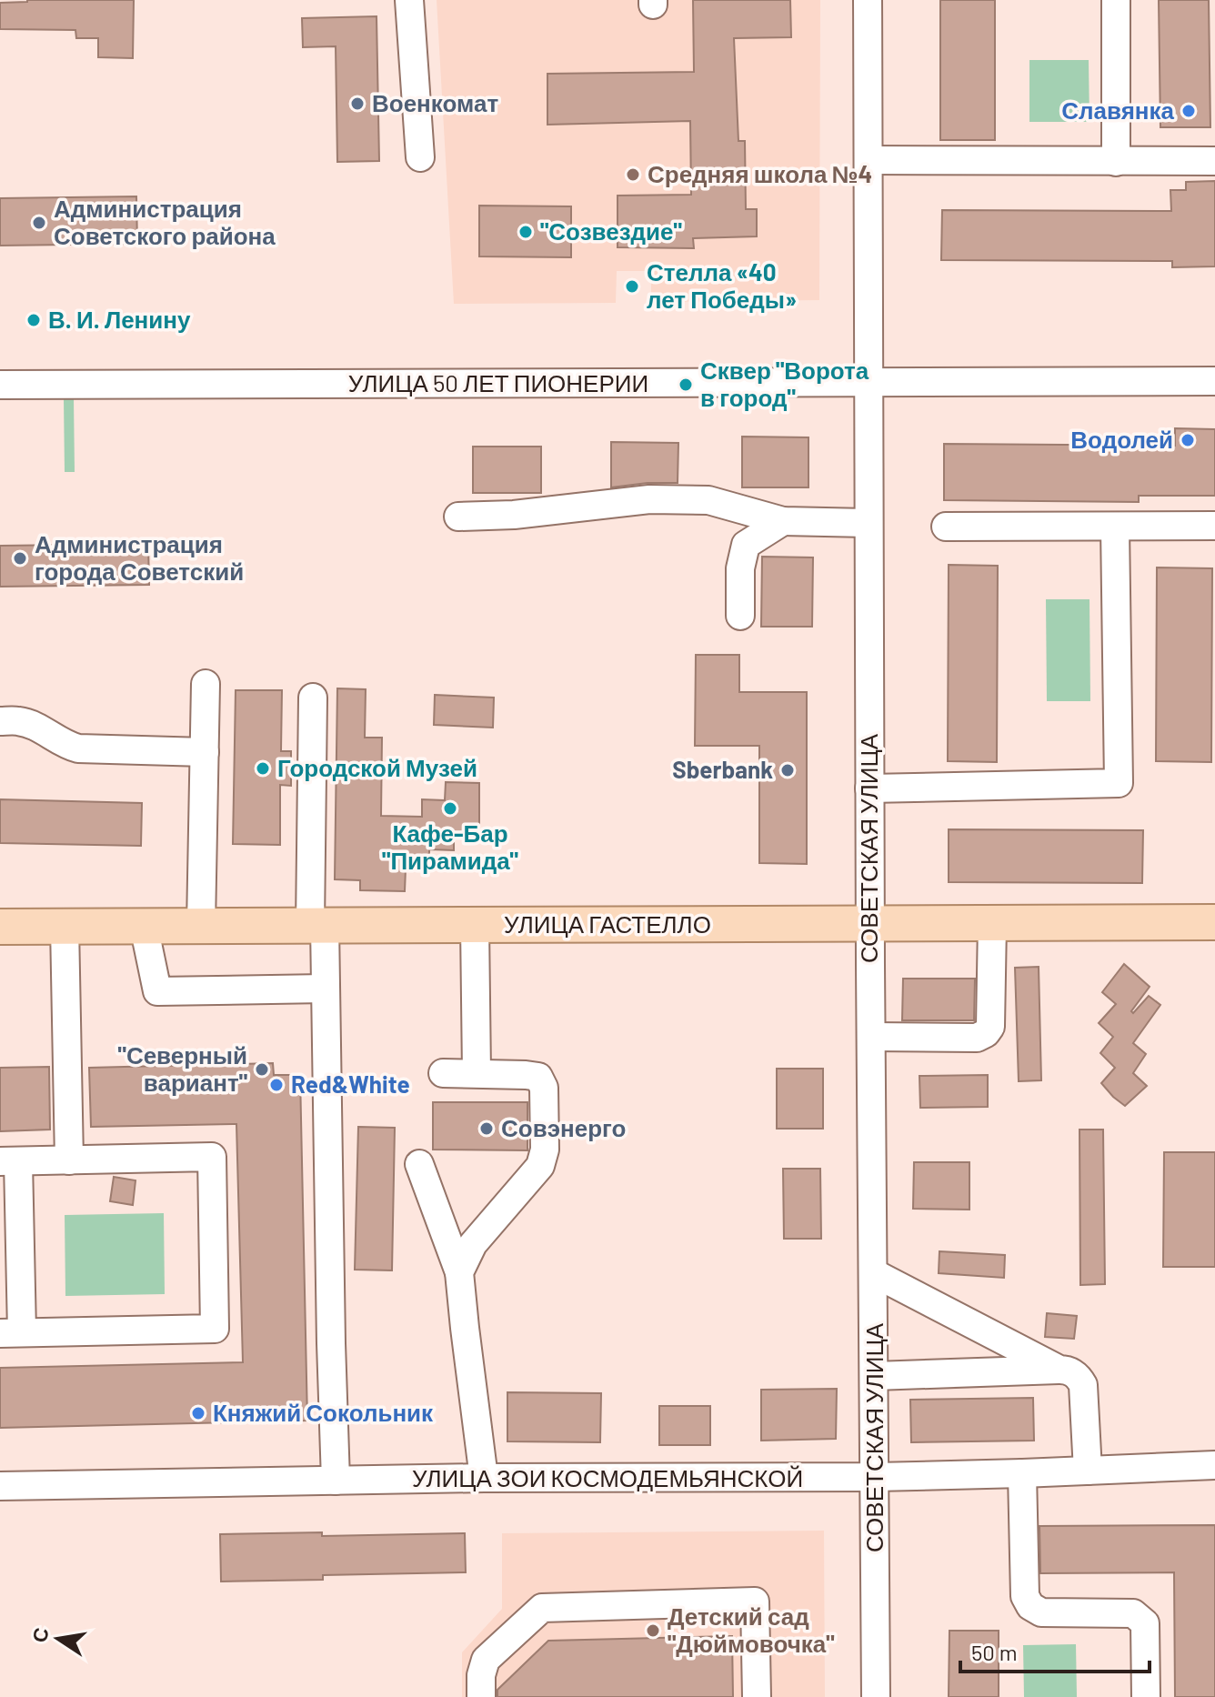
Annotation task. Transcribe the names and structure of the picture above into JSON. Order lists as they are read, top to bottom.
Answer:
{
  "streets": {
    "main road": ["УЛИЦА ГАСТЕЛЛО"],
    "street": ["УЛИЦА 50 ЛЕТ ПИОНЕРИИ", "СОВЕТСКАЯ УЛИЦА", "УЛИЦА ЗОИ КОСМОДЕМЬЯНСКОЙ"]
  },
  "crossings": [
    ["УЛИЦА 50 ЛЕТ ПИОНЕРИИ", "СОВЕТСКАЯ УЛИЦА"],
    ["СОВЕТСКАЯ УЛИЦА", "УЛИЦА ГАСТЕЛЛО"],
    ["СОВЕТСКАЯ УЛИЦА", "УЛИЦА ЗОИ КОСМОДЕМЬЯНСКОЙ"]
  ],
  "places": [
    "Военкомат",
    "Славянка",
    "Средняя школа №4",
    "Администрация Советского района",
    "\"Созвездие\"",
    "Стелла «40 лет Победы»",
    "В. И. Ленину",
    "Сквер \"Ворота в город\"",
    "Водолей",
    "Администрация города Советский",
    "Городской Музей",
    "Sberbank",
    "Кафе-Бар \"Пирамида\"",
    "\"Северный вариант\"",
    "Red&White",
    "Совэнерго",
    "Княжий Сокольник",
    "Детский сад \"Дюймовочка\""
  ],
  "scale_bar": "50 m",
  "north": "left"
}
